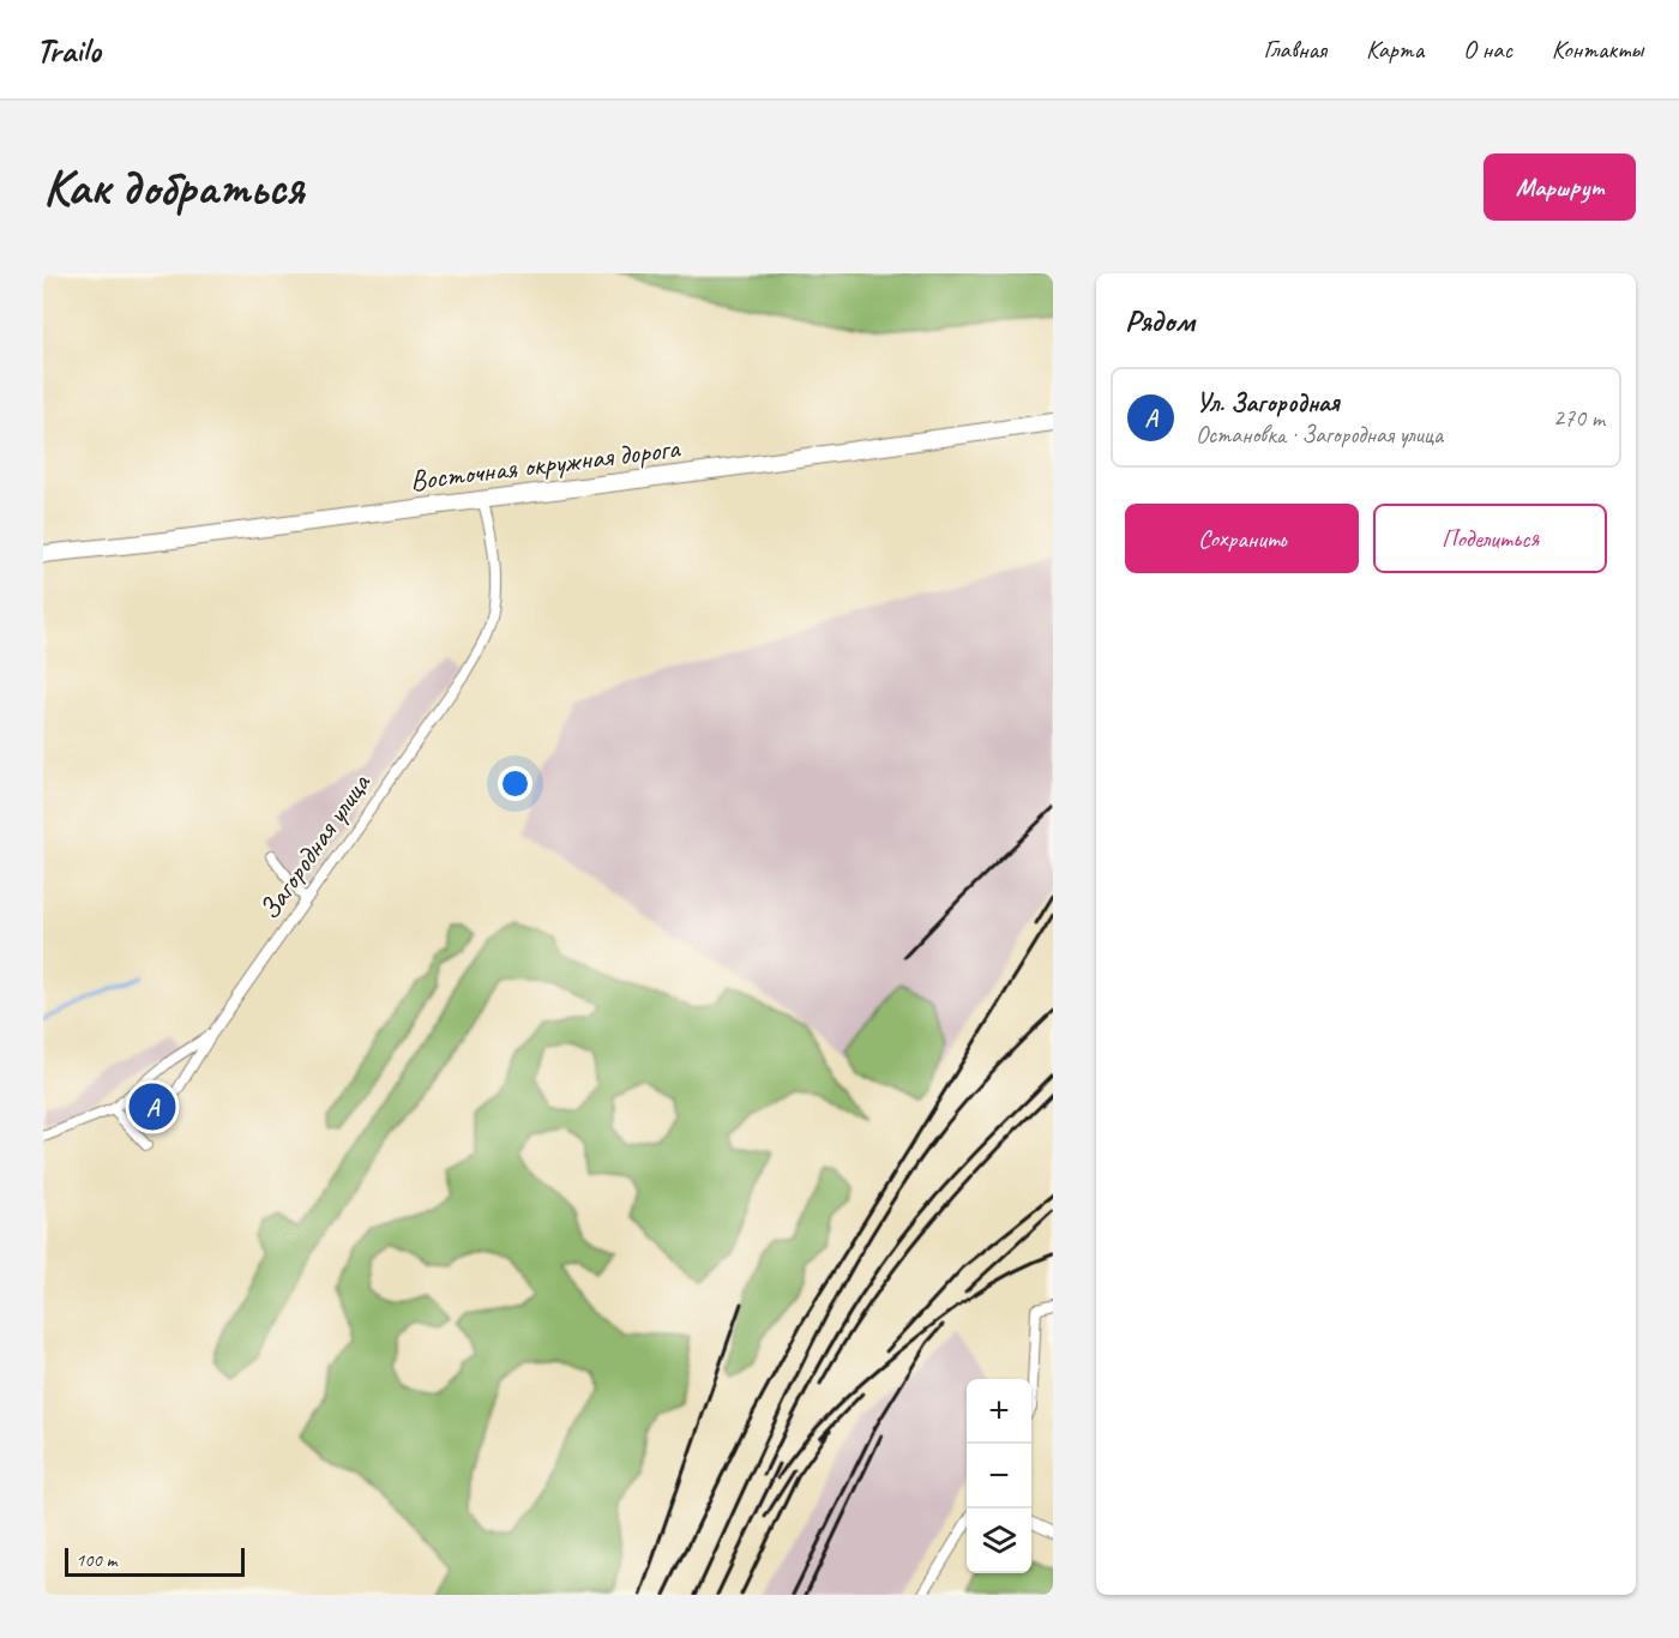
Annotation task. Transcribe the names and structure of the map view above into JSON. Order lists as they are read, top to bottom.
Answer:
{
  "streets": {
    "main road": ["Восточная окружная дорога"],
    "street": ["Загородная улица"]
  },
  "crossings": [
    ["Восточная окружная дорога", "Загородная улица"]
  ],
  "scale_bar": "100 m",
  "page": {
    "header": "Trailo",
    "nav": [
      "Главная",
      "Карта",
      "О нас",
      "Контакты"
    ],
    "buttons": [
      "Маршрут",
      ["Сохранить", "Поделиться"]
    ],
    "title": "Как добраться",
    "heading": "Рядом",
    "list": [
      {
        "mark": "A",
        "name": "Ул. Загородная",
        "note": "Остановка · Загородная улица",
        "value": "270 m"
      }
    ],
    "pins": "A",
    "map_buttons": ["+", "−"],
    "scale": "100 m"
  }
}
